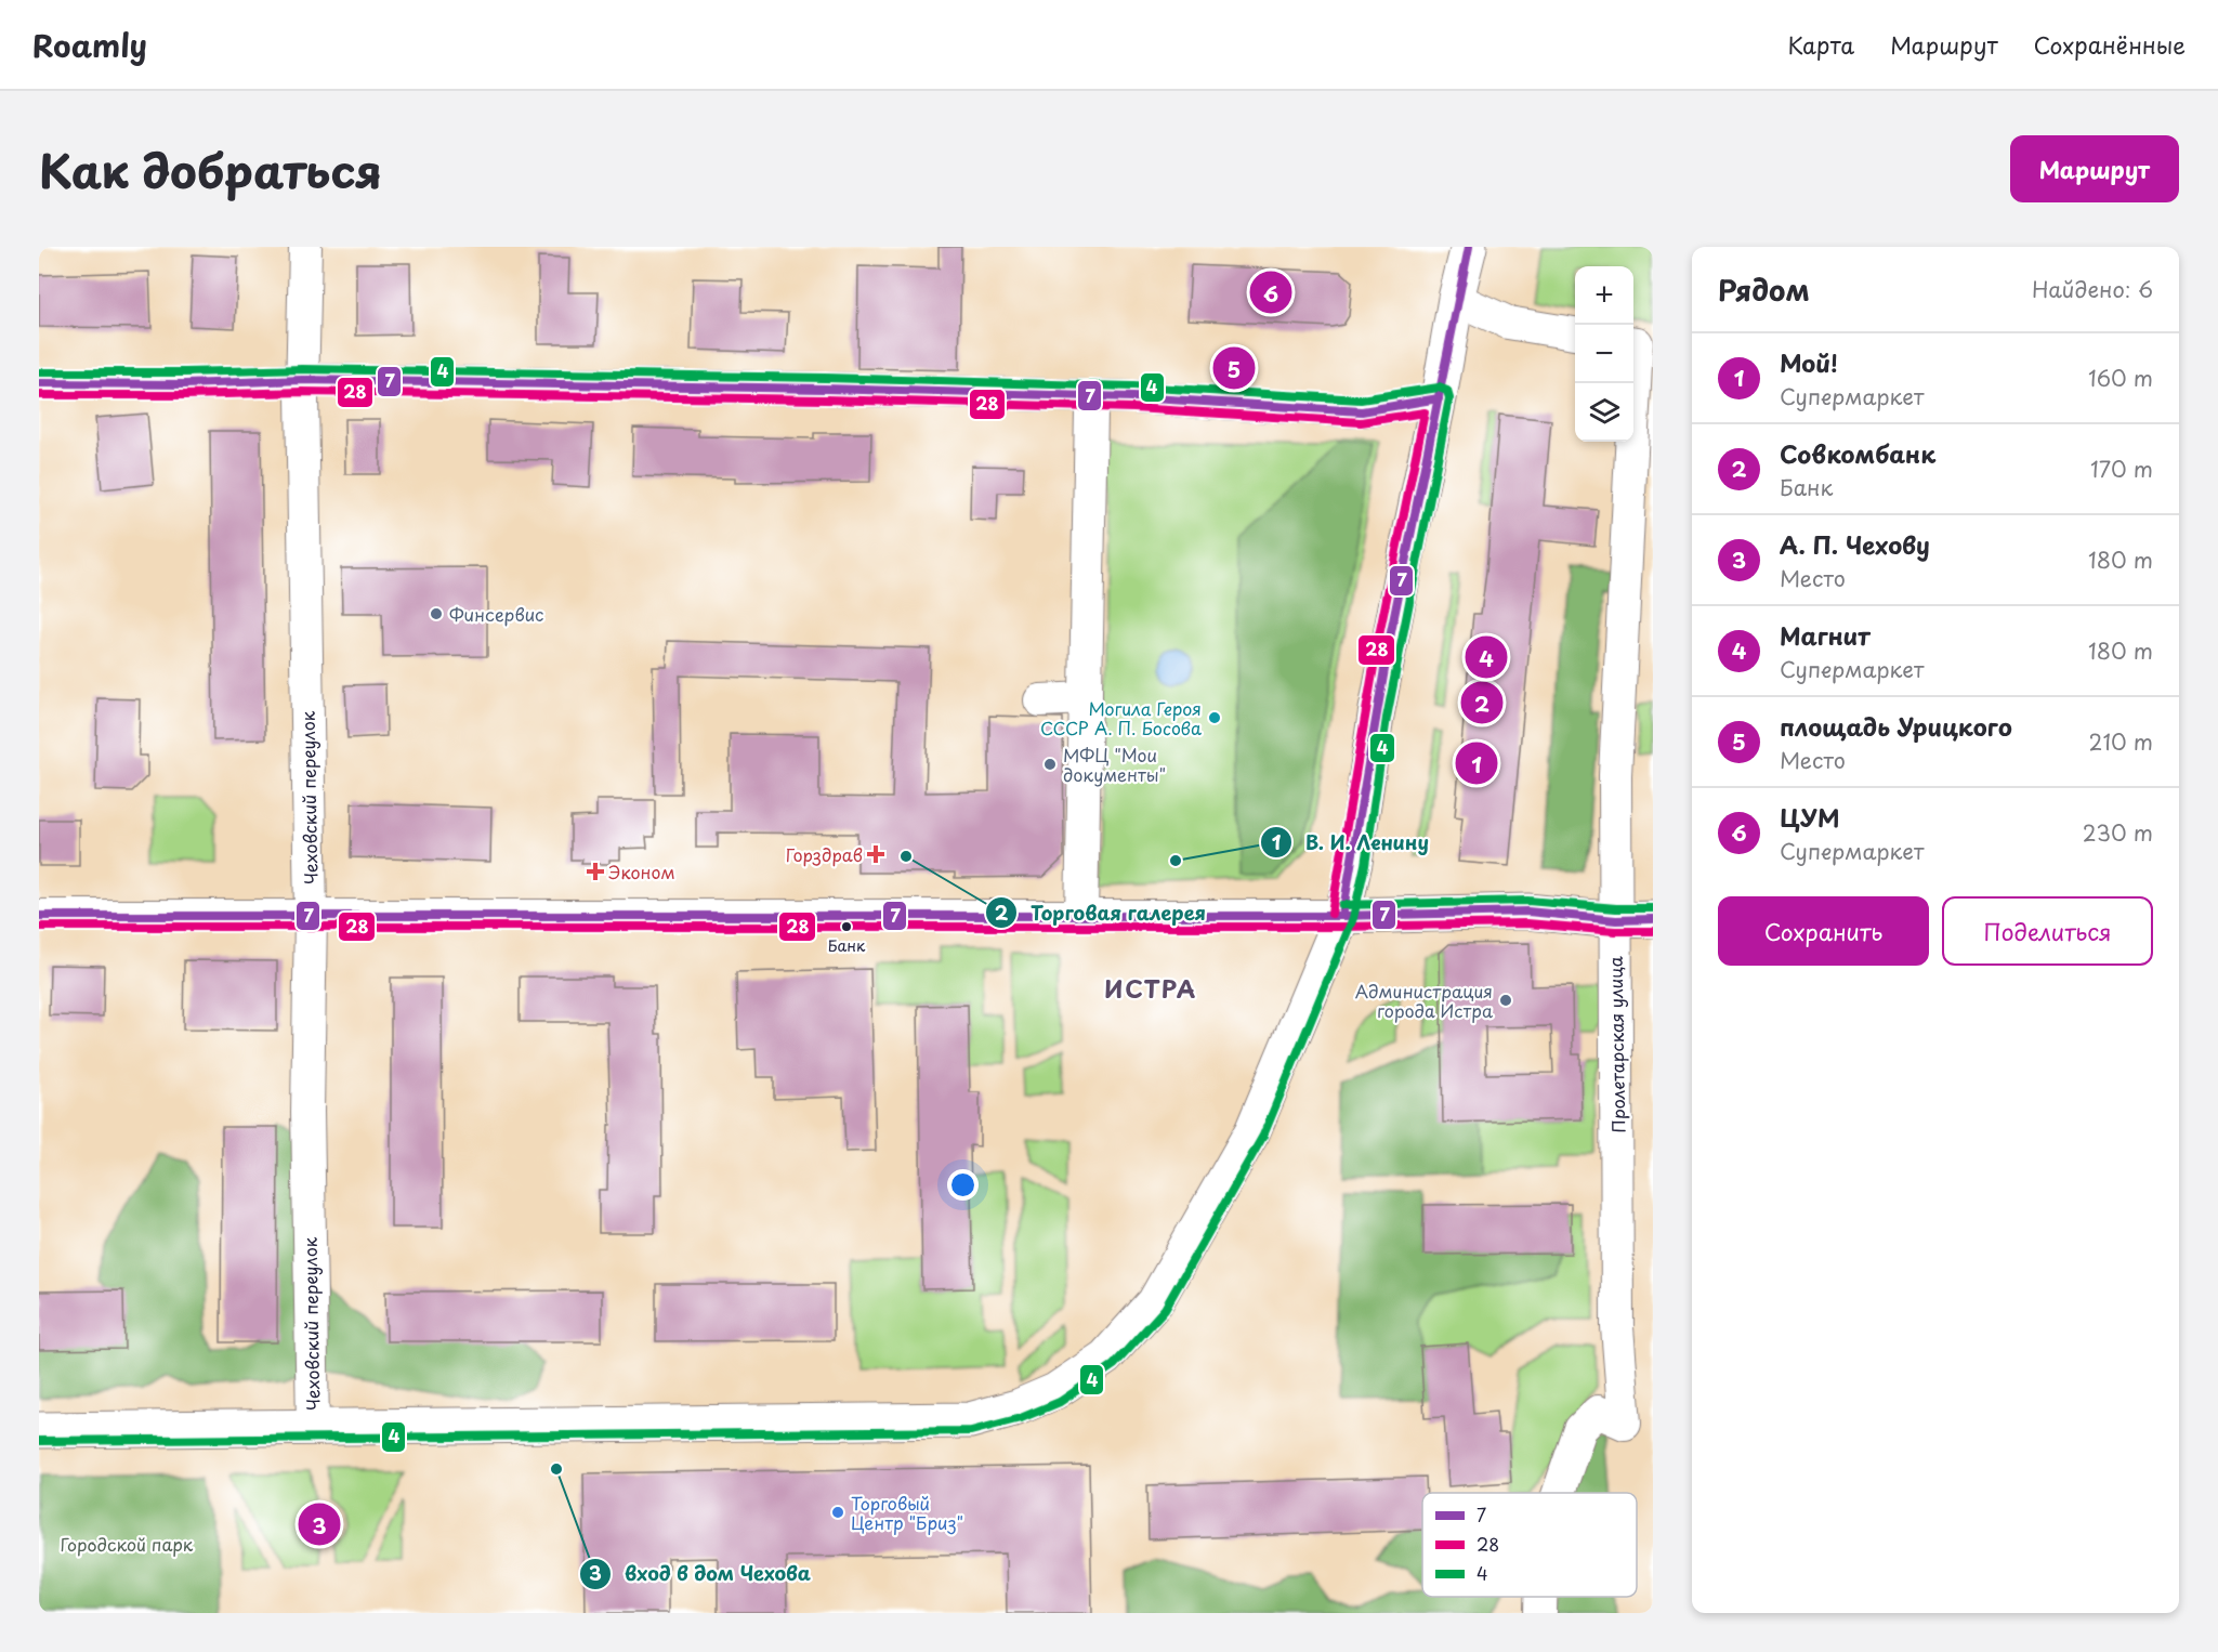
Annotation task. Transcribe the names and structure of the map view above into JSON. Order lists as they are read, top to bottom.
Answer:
{
  "streets": {
    "street": ["Чеховский переулок", "Пролетарская улица"]
  },
  "districts": ["ИСТРА"],
  "parks": ["Городской парк"],
  "places": {
    "other": [
      "Финсервис",
      "Могила Героя СССР А. П. Босова",
      "МФЦ \"Мои документы\"",
      "Торговая галерея",
      "В. И. Ленину",
      "Банк",
      "Администрация города Истра",
      "вход в дом Чехова",
      "Торговый Центр \"Бриз\""
    ],
    "health": ["Горздрав", "Эконом"]
  },
  "lines": ["transit line 7", "transit line 4", "transit line 28"],
  "legend": ["7", "28", "4"],
  "page": {
    "header": "Roamly",
    "nav": ["Карта", "Маршрут", "Сохранённые"],
    "title": "Как добраться",
    "buttons": [
      "Маршрут",
      ["Сохранить", "Поделиться"]
    ],
    "heading": ["Рядом", "Найдено: 6"],
    "map_buttons": ["+", "−"],
    "pins": [
      "6",
      "5",
      "4",
      "2",
      "1",
      "3"
    ],
    "list": [
      {
        "mark": "1",
        "name": "Мой!",
        "note": "Супермаркет",
        "value": "160 m"
      },
      {
        "mark": "2",
        "name": "Совкомбанк",
        "note": "Банк",
        "value": "170 m"
      },
      {
        "mark": "3",
        "name": "А. П. Чехову",
        "note": "Место",
        "value": "180 m"
      },
      {
        "mark": "4",
        "name": "Магнит",
        "note": "Супермаркет",
        "value": "180 m"
      },
      {
        "mark": "5",
        "name": "площадь Урицкого",
        "note": "Место",
        "value": "210 m"
      },
      {
        "mark": "6",
        "name": "ЦУМ",
        "note": "Супермаркет",
        "value": "230 m"
      }
    ]
  }
}
